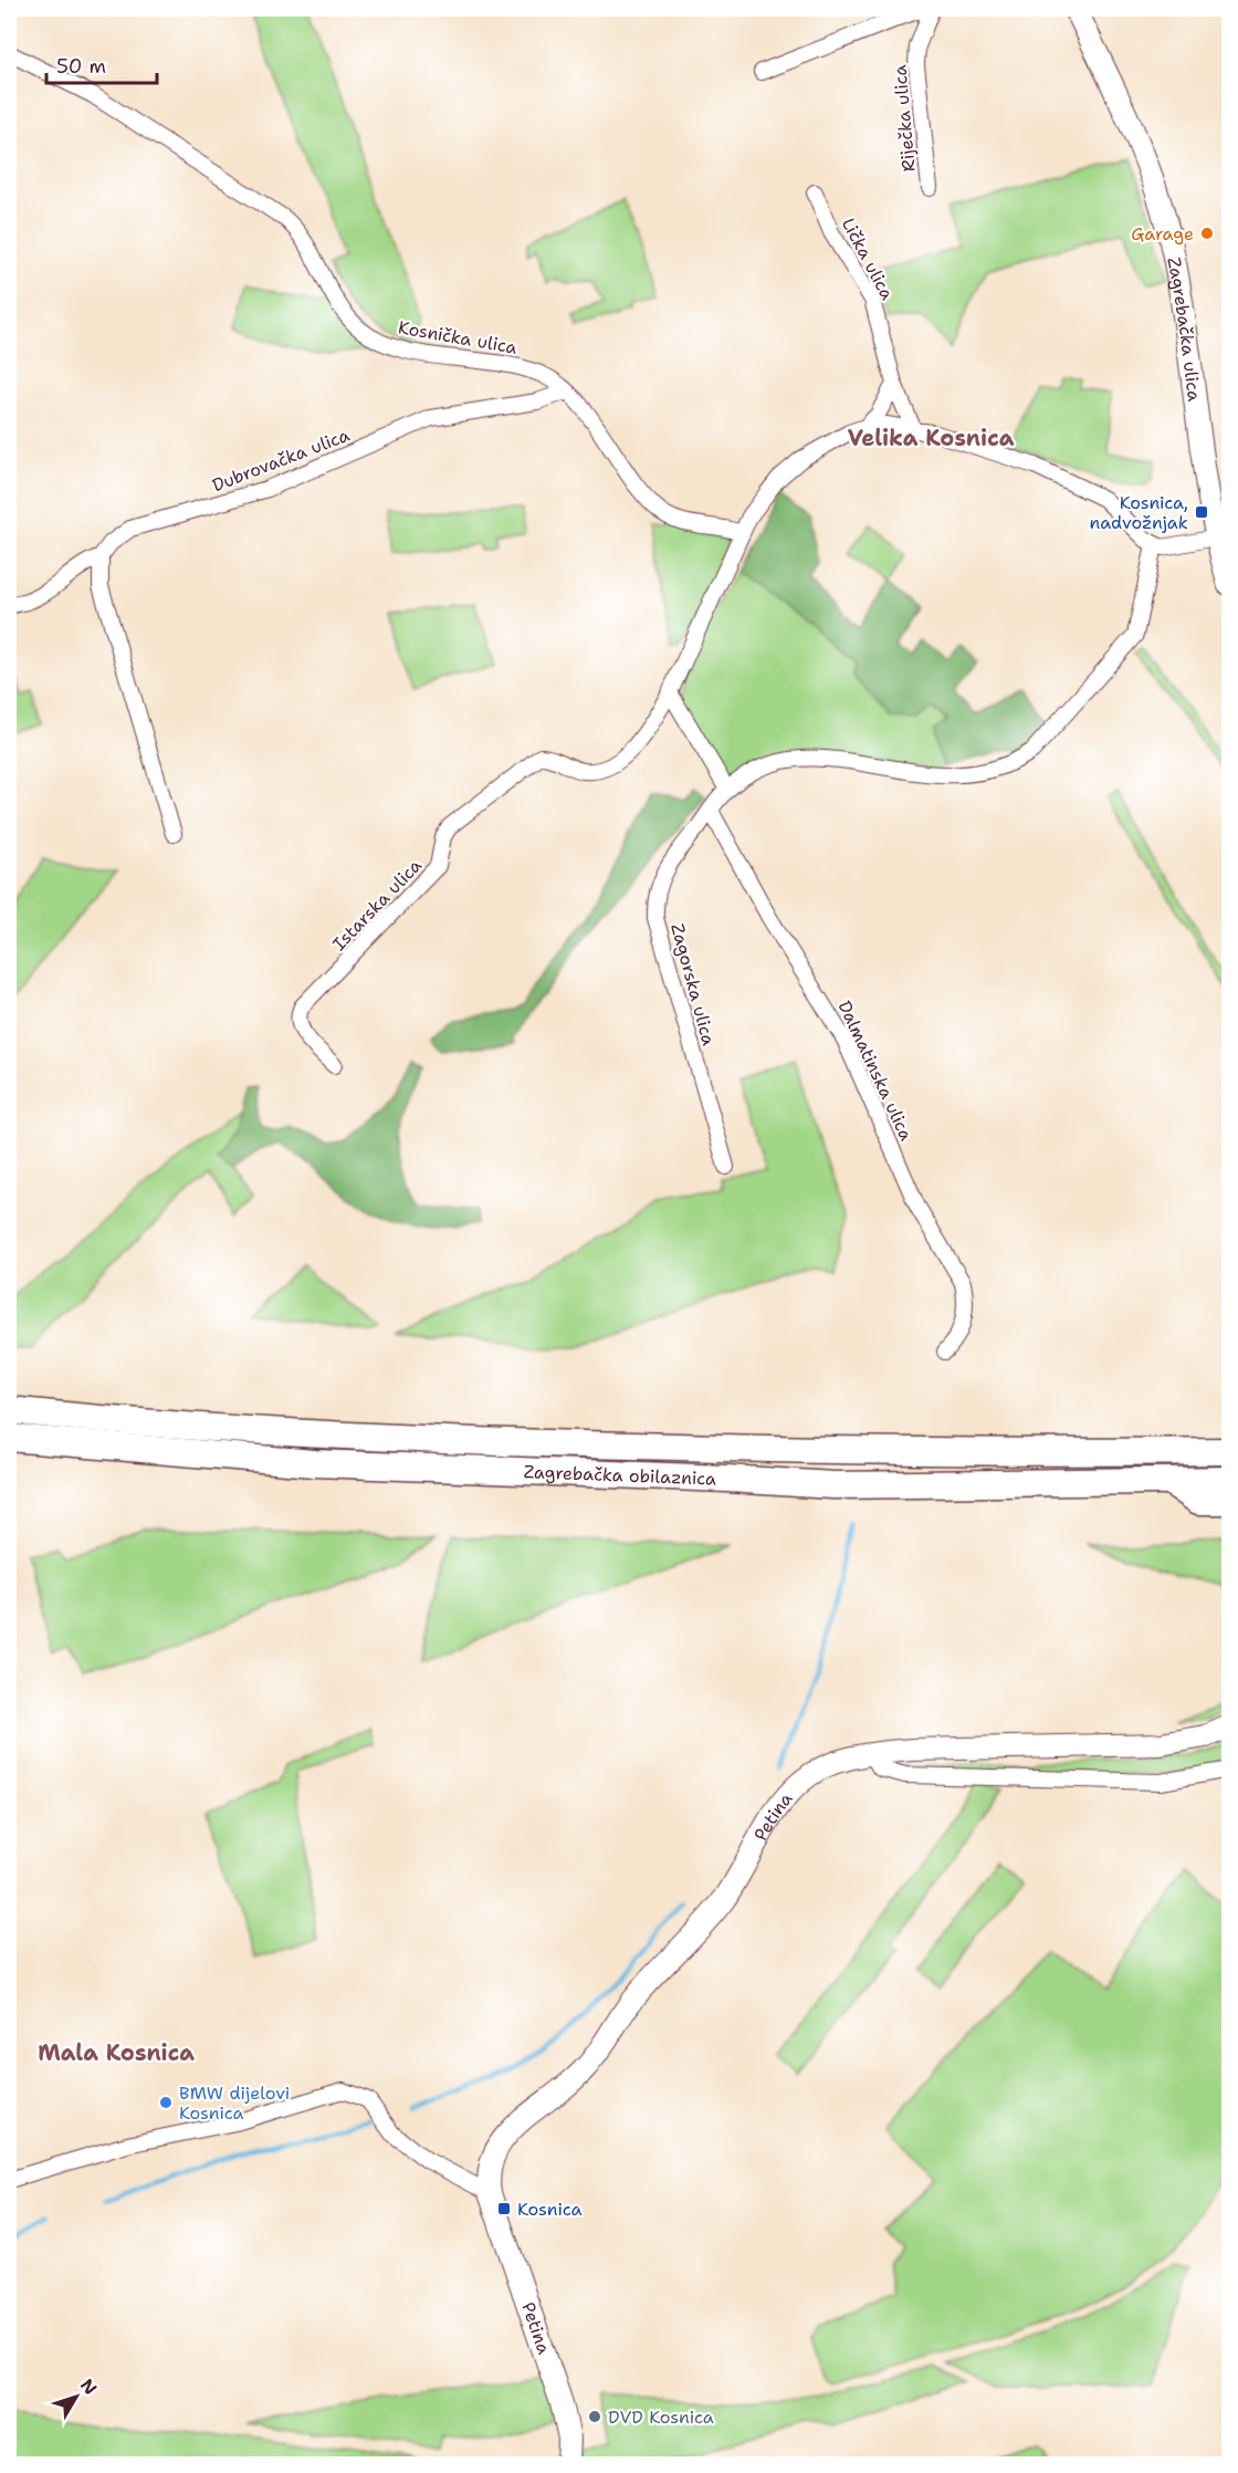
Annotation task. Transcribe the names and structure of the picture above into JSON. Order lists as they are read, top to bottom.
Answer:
{
  "streets": {
    "highway": ["Zagrebačka obilaznica"],
    "street": [
      "Riječka ulica",
      "Lička ulica",
      "Zagrebačka ulica",
      "Kosnička ulica",
      "Dubrovačka ulica",
      "Istarska ulica",
      "Zagorska ulica",
      "Dalmatinska ulica",
      "Petina"
    ]
  },
  "crossings": [
    ["Kosnička ulica", "Dubrovačka ulica"],
    ["Zagorska ulica", "Dalmatinska ulica"]
  ],
  "districts": ["Velika Kosnica", "Mala Kosnica"],
  "places": {
    "other": ["Garage", "BMW dijelovi Kosnica", "DVD Kosnica"],
    "transit": ["Kosnica, nadvožnjak", "Kosnica"]
  },
  "scale_bar": "50 m",
  "north": "top right"
}
